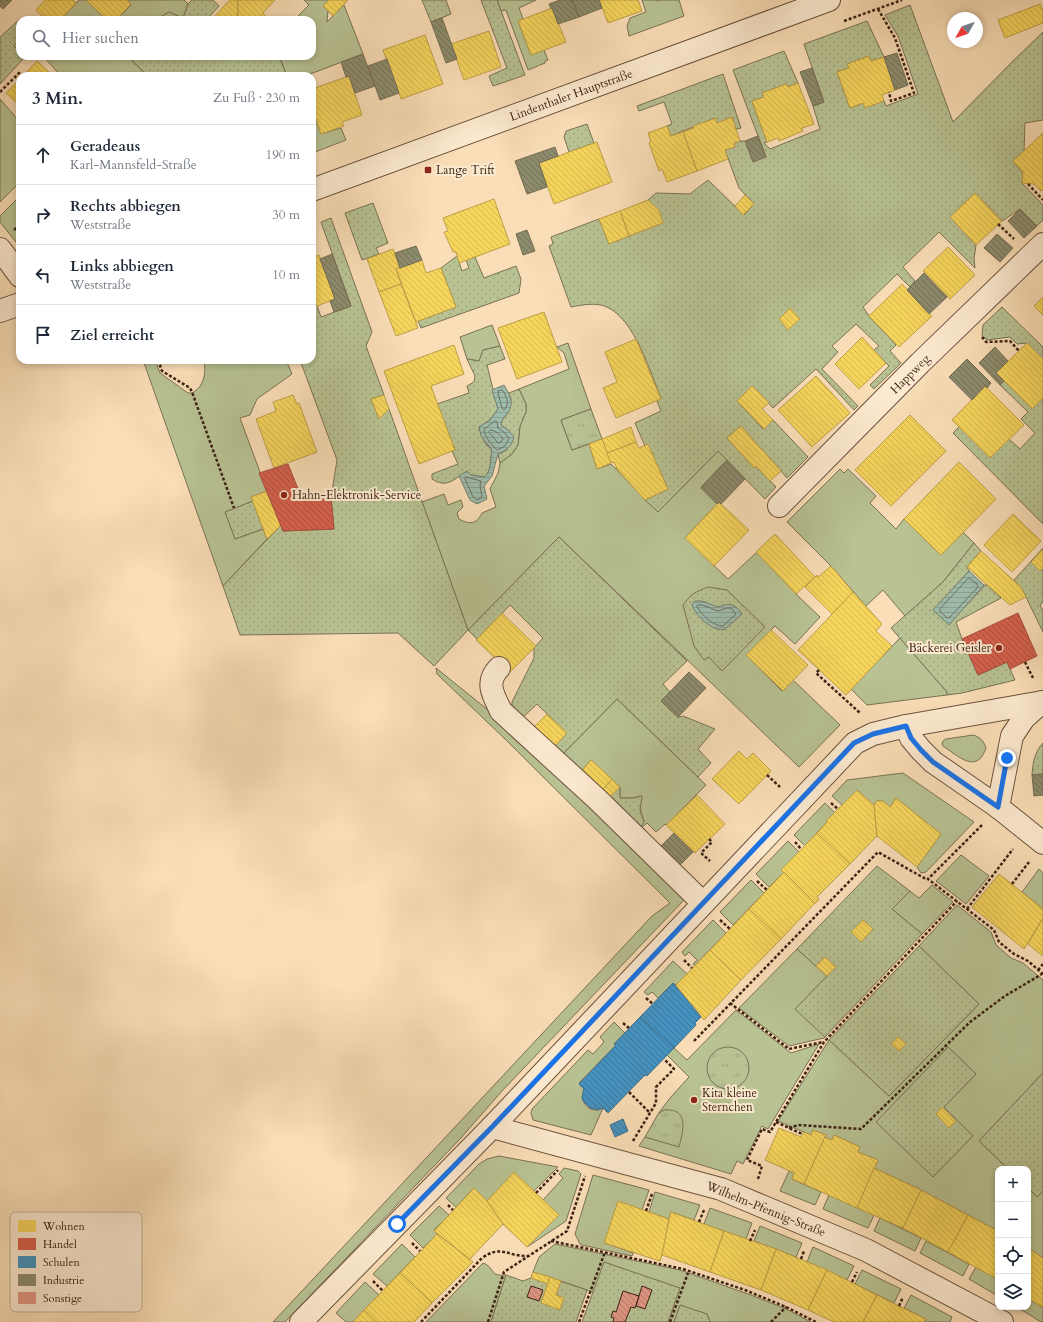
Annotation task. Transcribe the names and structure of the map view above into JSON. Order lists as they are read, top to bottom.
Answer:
{
  "streets": {
    "street": ["Lindenthaler Hauptstraße", "Happweg", "Wilhelm-Pfennig-Straße"]
  },
  "places": {
    "transit": ["Lange Trift"],
    "other": ["Hahn-Elektronik-Service", "Bäckerei Geisler", "Kita kleine Sternchen"]
  },
  "legend": [
    "Wohnen",
    "Handel",
    "Schulen",
    "Industrie",
    "Sonstige"
  ],
  "north": "bottom left",
  "page": {
    "search": "Hier suchen",
    "heading": ["3 Min.", "Zu Fuß · 230 m"],
    "list": [
      ["Geradeaus", "Karl-Mannsfeld-Straße", "190 m"],
      ["Rechts abbiegen", "Weststraße", "30 m"],
      ["Links abbiegen", "Weststraße", "10 m"],
      "Ziel erreicht"
    ],
    "map_buttons": ["+", "−"]
  }
}
